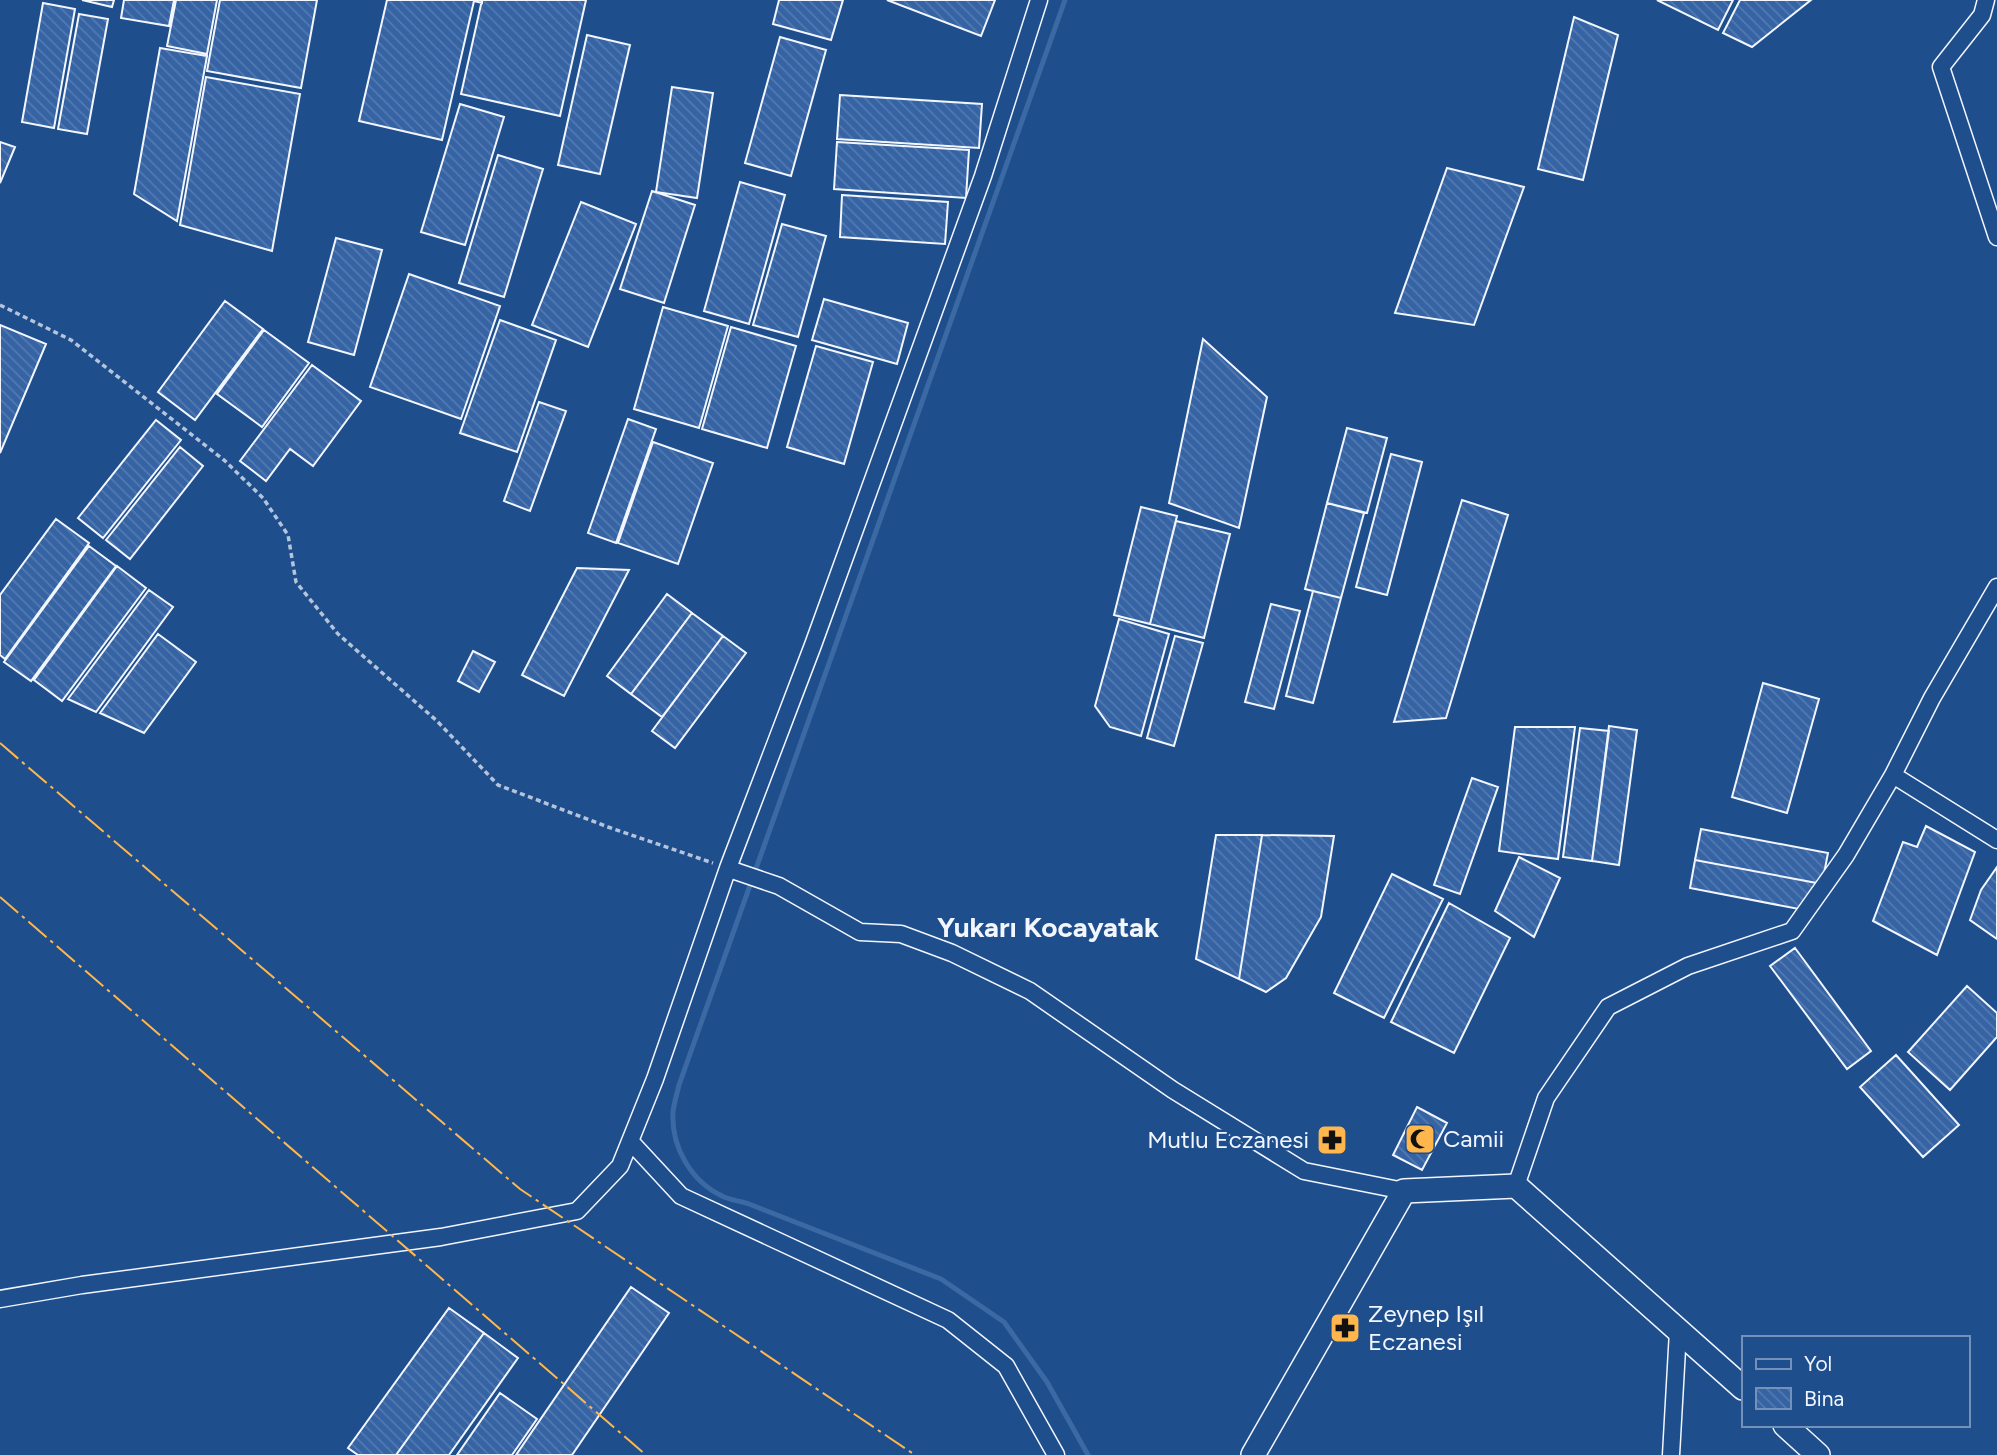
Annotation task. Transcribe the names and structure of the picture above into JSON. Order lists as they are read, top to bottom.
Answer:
{
  "districts": ["Yukarı Kocayatak"],
  "places": {
    "mosque": ["Camii"],
    "pharmacy": ["Mutlu Eczanesi", "Zeynep Işıl Eczanesi"]
  },
  "legend": ["Yol", "Bina"]
}
